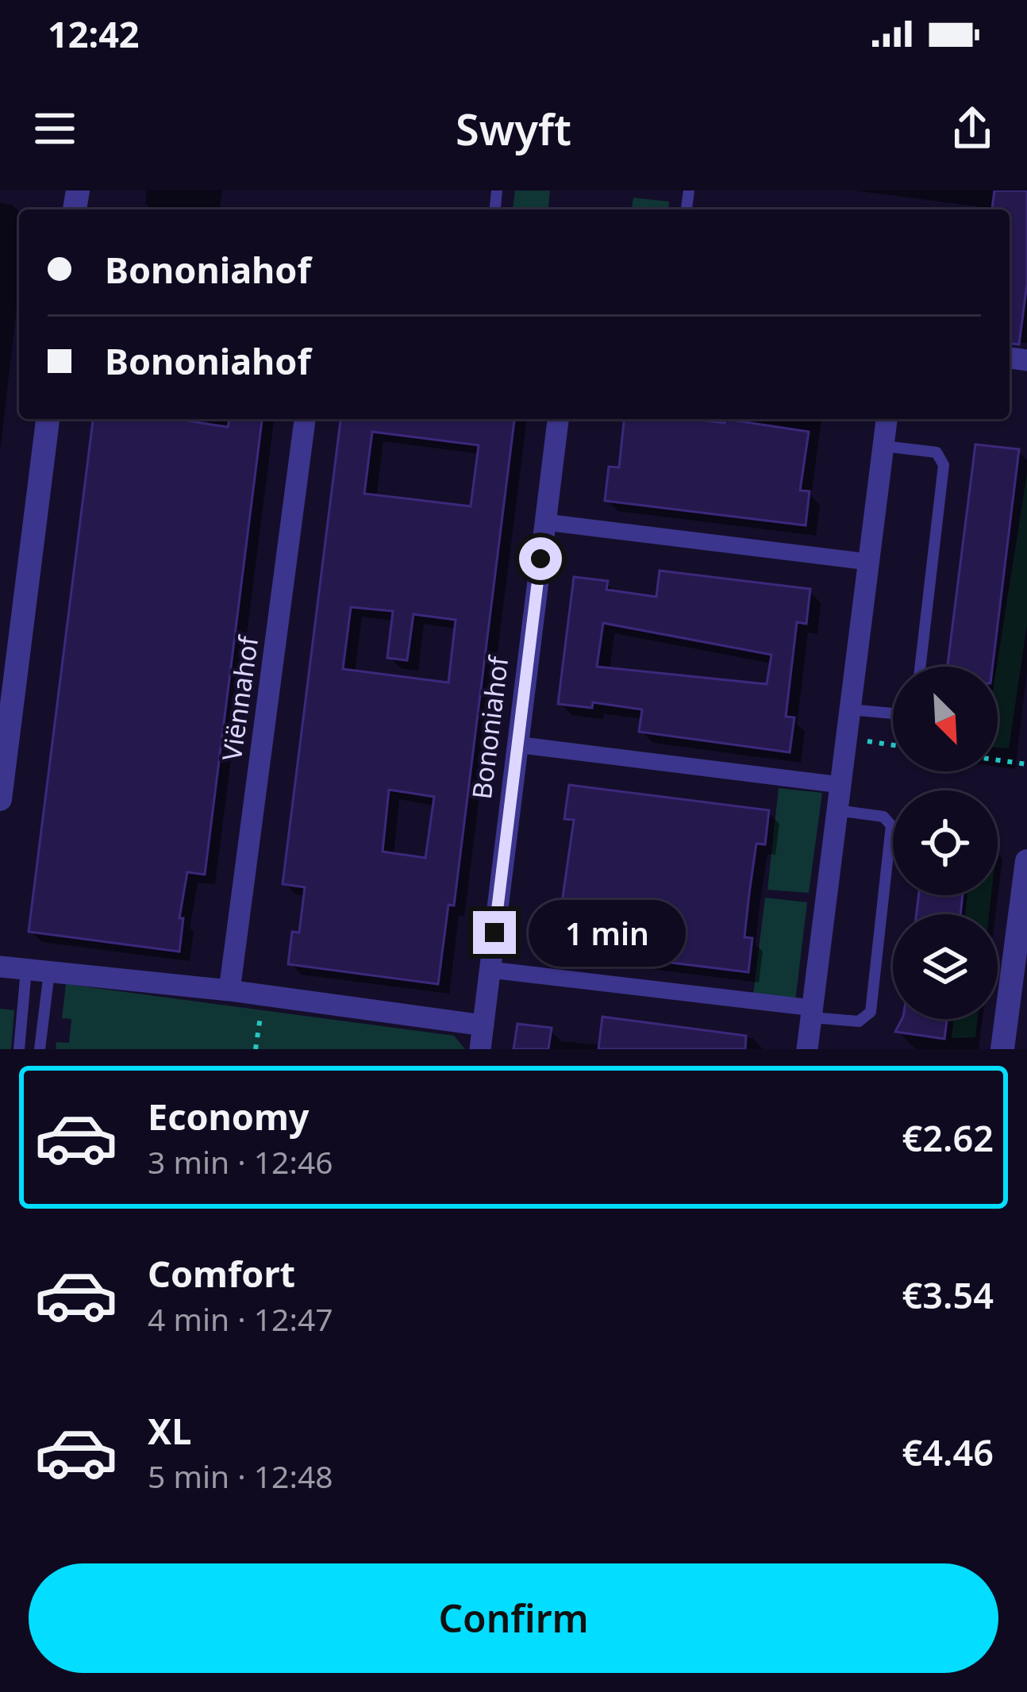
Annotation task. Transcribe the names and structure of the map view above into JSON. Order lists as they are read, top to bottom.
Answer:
{
  "streets": {
    "street": ["Viënnahof", "Bononiahof"]
  },
  "north": "bottom right",
  "page": {
    "status": "12:42",
    "header": "Swyft",
    "banner": ["Bononiahof", "Bononiahof"],
    "bubble": "1 min",
    "list": [
      {
        "name": "Economy",
        "note": "3 min · 12:46",
        "value": "€2.62"
      },
      {
        "name": "Comfort",
        "note": "4 min · 12:47",
        "value": "€3.54"
      },
      {
        "name": "XL",
        "note": "5 min · 12:48",
        "value": "€4.46"
      }
    ],
    "buttons": "Confirm"
  }
}
